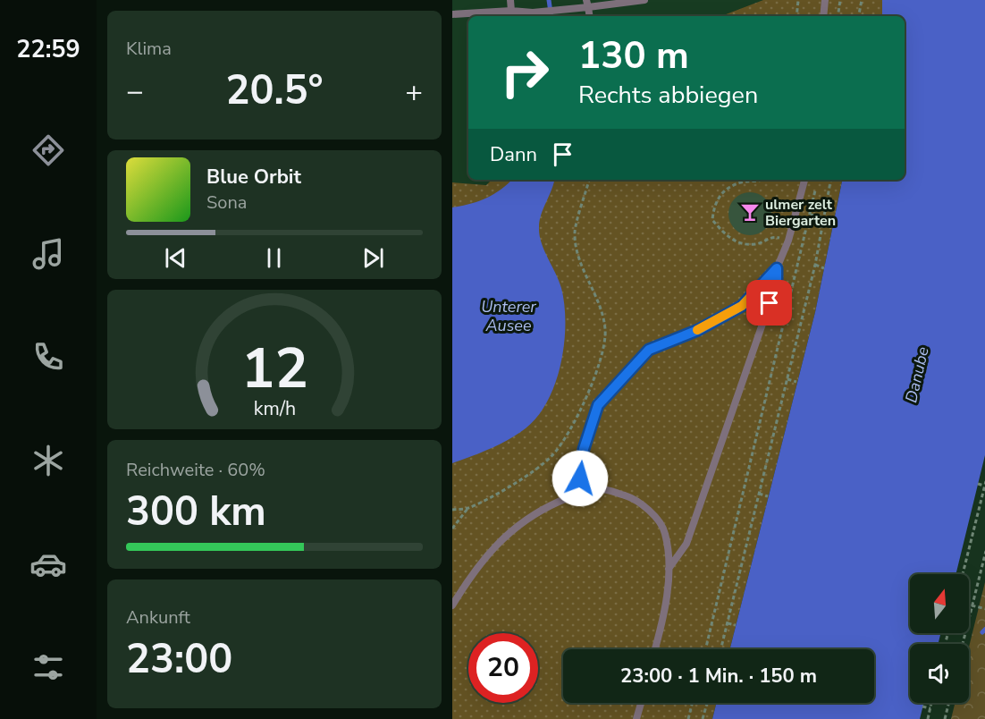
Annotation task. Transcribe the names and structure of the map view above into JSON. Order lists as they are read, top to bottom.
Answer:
{
  "water": ["Unterer Ausee", "Danube"],
  "places": {
    "bar": ["ulmer zelt Biergarten"]
  },
  "north": "top",
  "page": {
    "tabs": "22:59",
    "tile": [
      "Klima",
      ["Reichweite · 60%", "300 km"],
      ["Ankunft", "23:00"]
    ],
    "turn": ["130 m", "Rechts abbiegen"],
    "heat": ["−", "20.5°", "+"],
    "then": "Dann",
    "song": ["Blue Orbit", "Sona"],
    "limit": "20",
    "trip": "23:00 · 1 Min. · 150 m",
    "gauge": ["12", "km/h"]
  }
}
